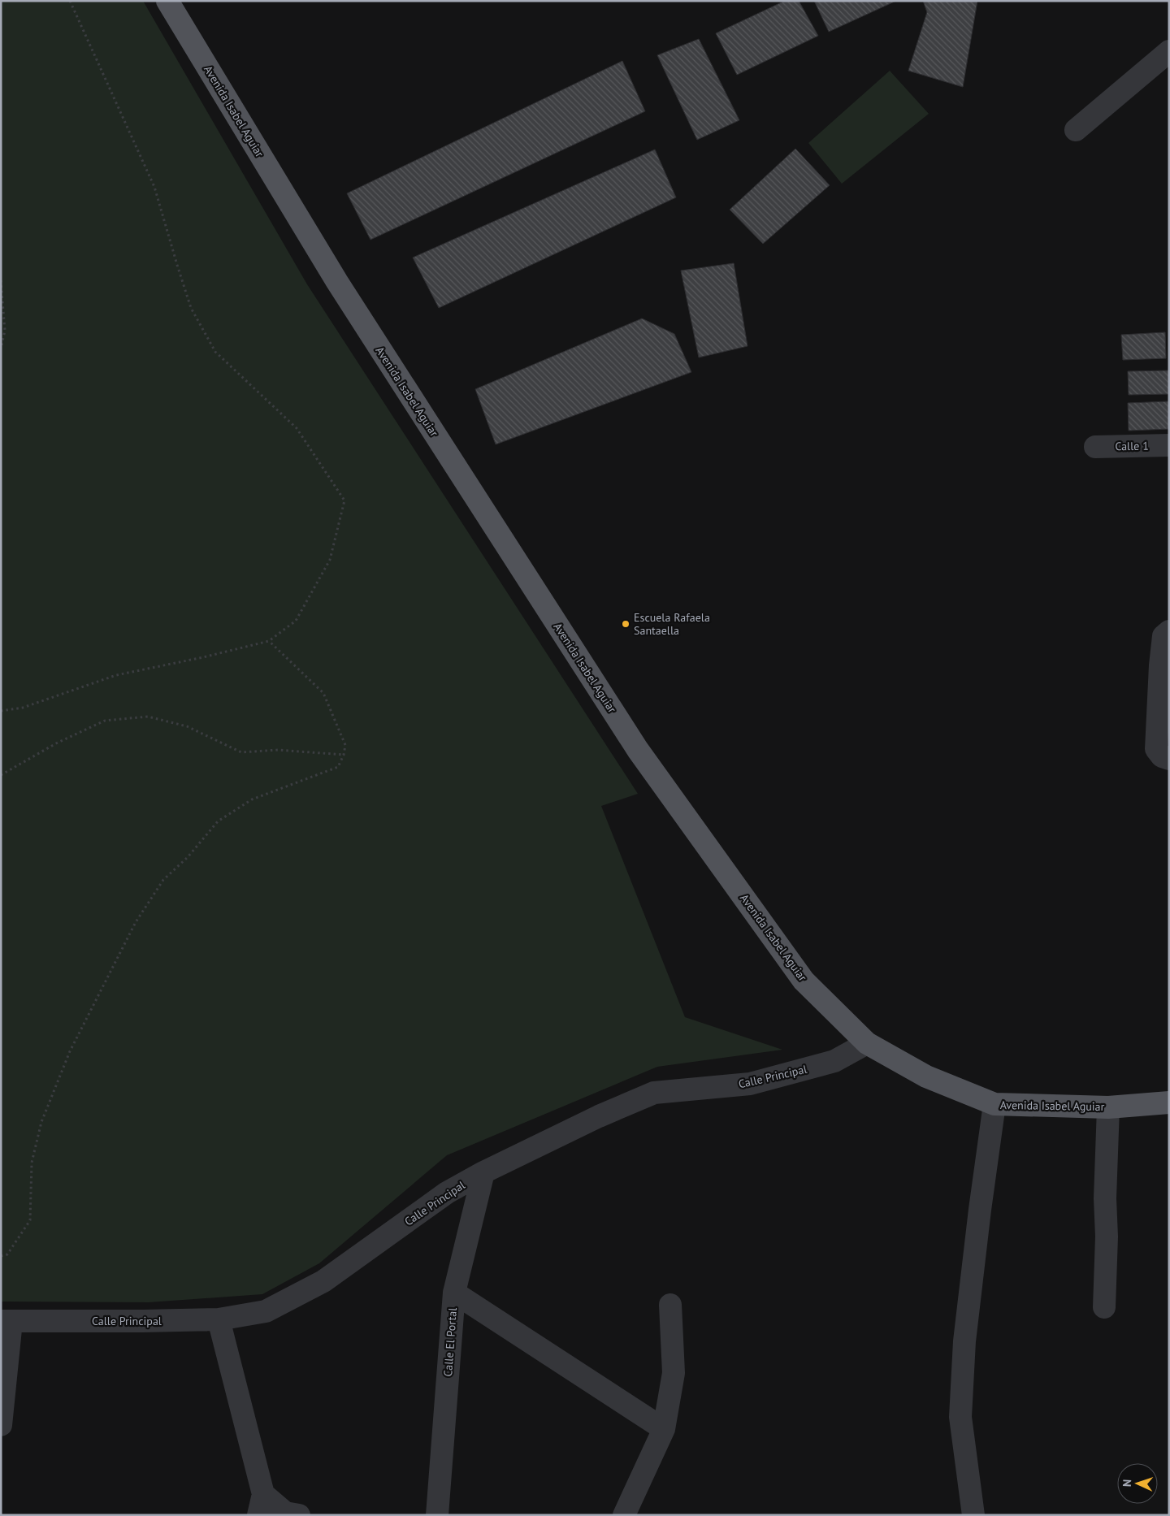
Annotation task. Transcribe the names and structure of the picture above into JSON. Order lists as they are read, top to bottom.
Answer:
{
  "streets": {
    "main road": ["Avenida Isabel Aguiar"],
    "street": ["Calle 1", "Calle Principal", "Calle El Portal"]
  },
  "crossings": [
    ["Avenida Isabel Aguiar", "Calle Principal"],
    ["Calle Principal", "Calle El Portal"]
  ],
  "places": ["Escuela Rafaela Santaella"],
  "north": "left"
}
